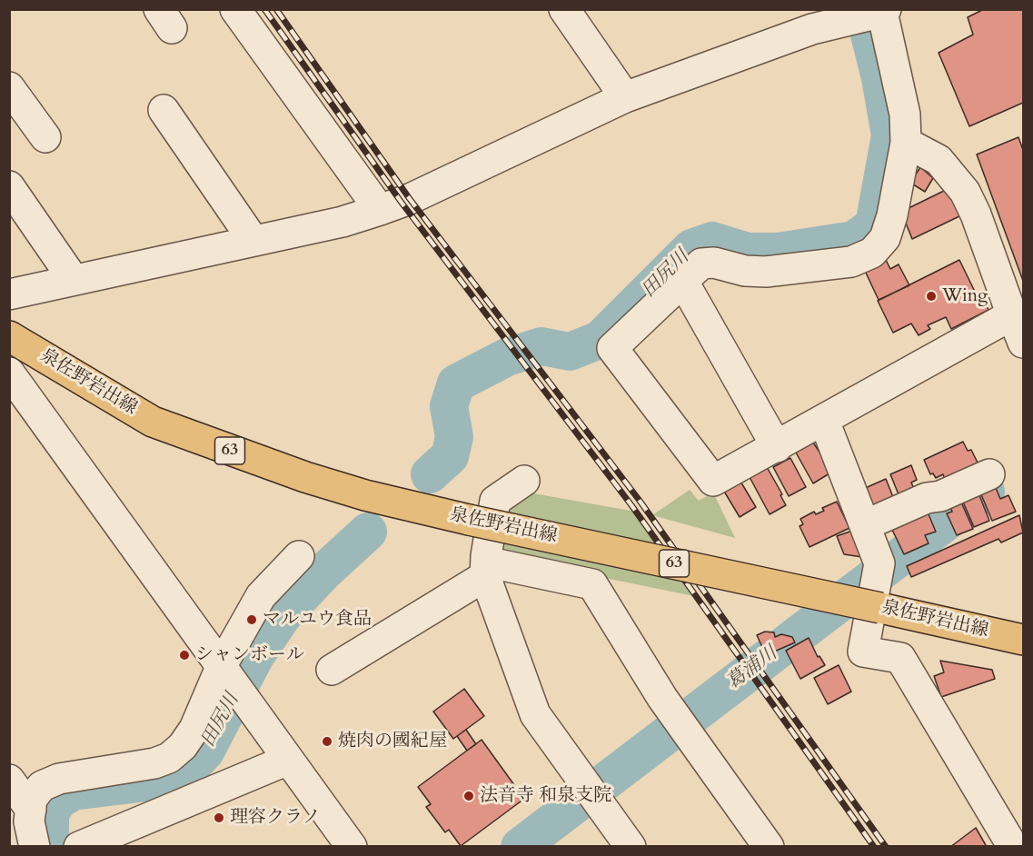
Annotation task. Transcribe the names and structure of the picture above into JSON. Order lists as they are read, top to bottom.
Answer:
{
  "streets": {
    "main road": ["泉佐野岩出線", "63"]
  },
  "water": ["田尻川", "葛浦川"],
  "places": [
    "Wing",
    "マルユウ食品",
    "シャンボール",
    "焼肉の國紀屋",
    "法音寺 和泉支院",
    "理容クラノ"
  ]
}
